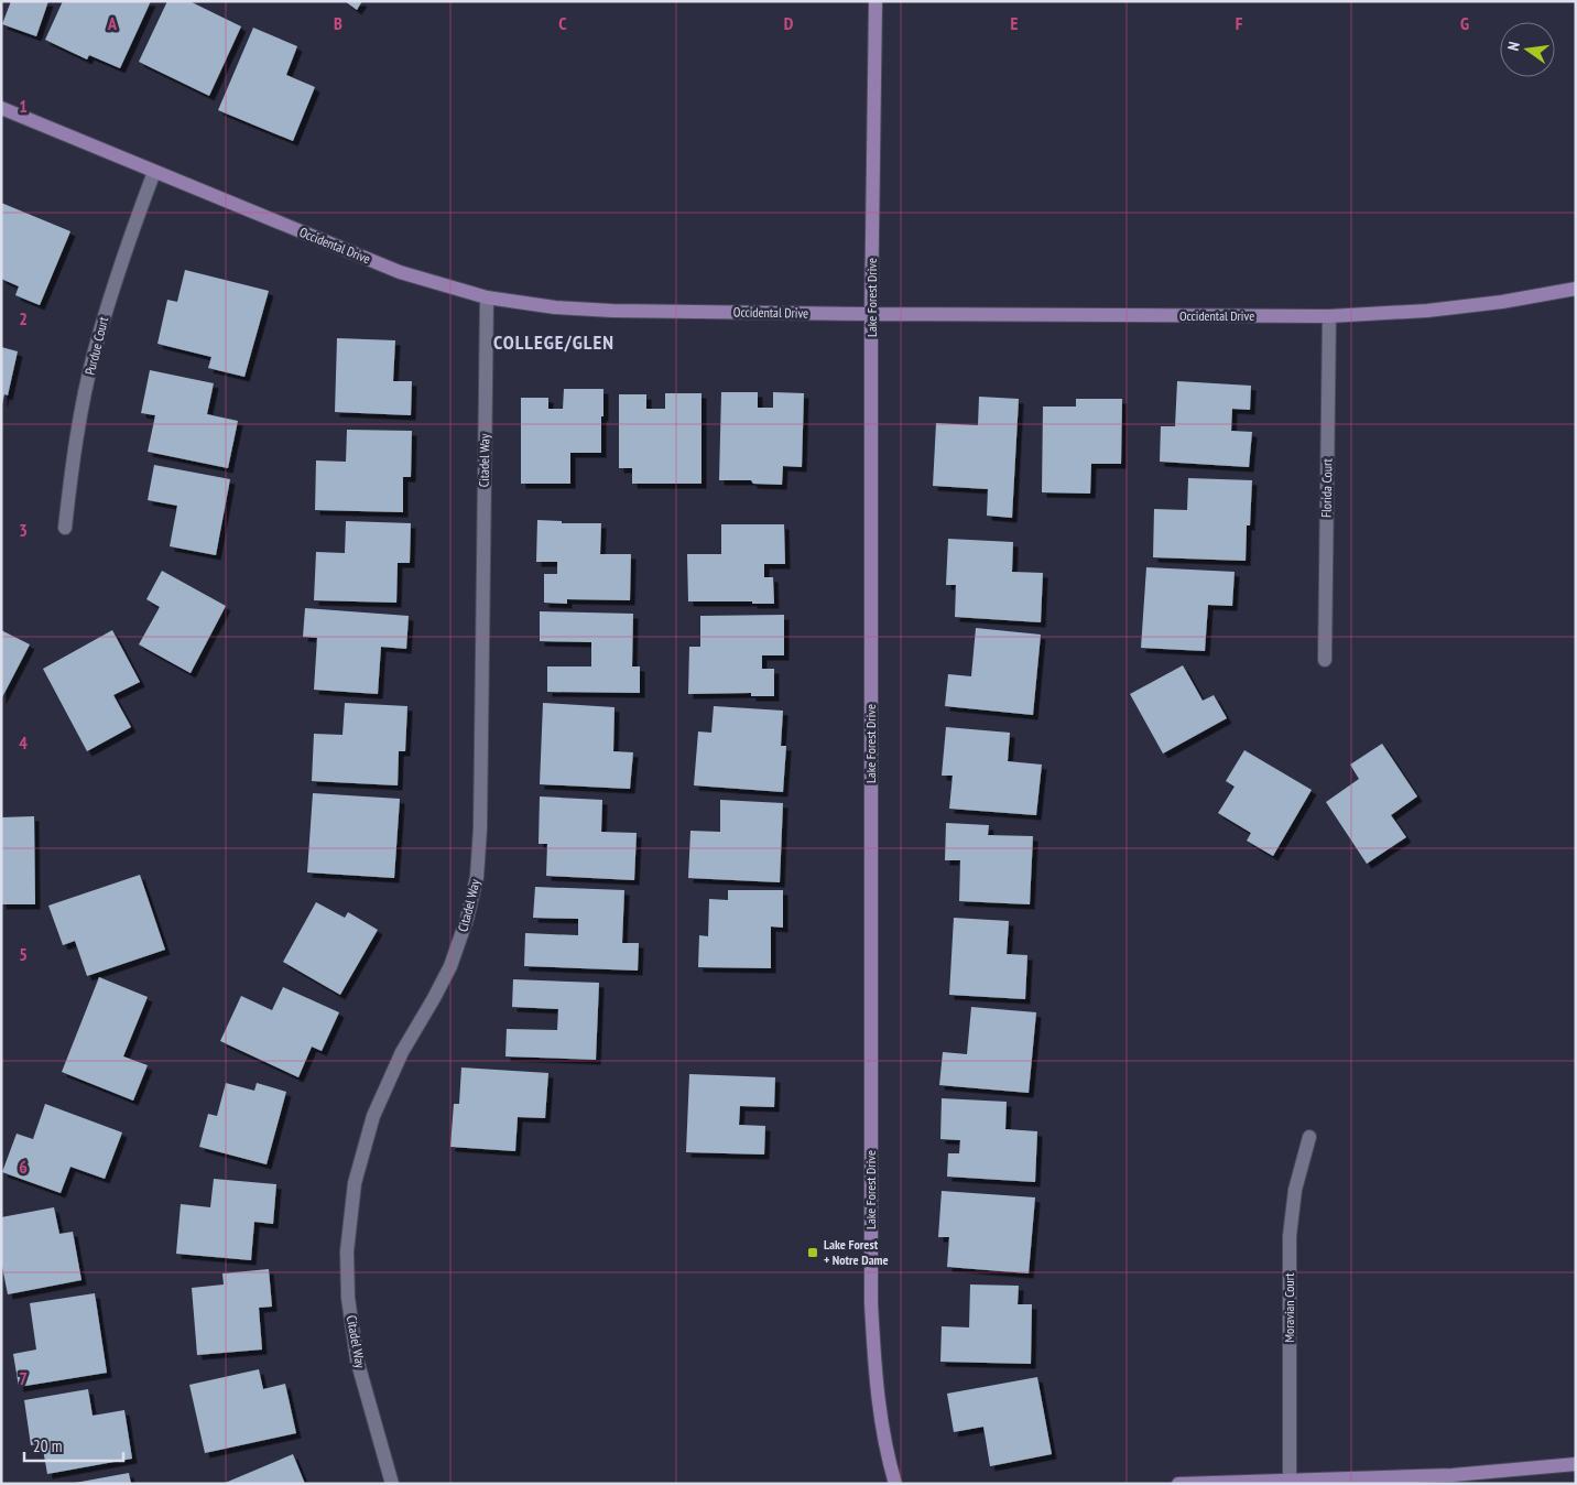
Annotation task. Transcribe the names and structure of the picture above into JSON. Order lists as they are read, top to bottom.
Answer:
{
  "streets": {
    "street": [
      "Occidental Drive",
      "Lake Forest Drive",
      "Purdue Court",
      "Citadel Way",
      "Florida Court",
      "Moravian Court"
    ]
  },
  "crossings": [
    ["Occidental Drive", "Lake Forest Drive"],
    ["Occidental Drive", "Purdue Court"],
    ["Occidental Drive", "Citadel Way"],
    ["Occidental Drive", "Florida Court"]
  ],
  "districts": ["COLLEGE/GLEN"],
  "places": {
    "transit": ["Lake Forest + Notre Dame"]
  },
  "scale_bar": "20 m",
  "north": "left",
  "grid": {
    "columns": [
      "A",
      "B",
      "C",
      "D",
      "E",
      "F",
      "G"
    ],
    "rows": [
      "1",
      "2",
      "3",
      "4",
      "5",
      "6",
      "7"
    ]
  }
}
